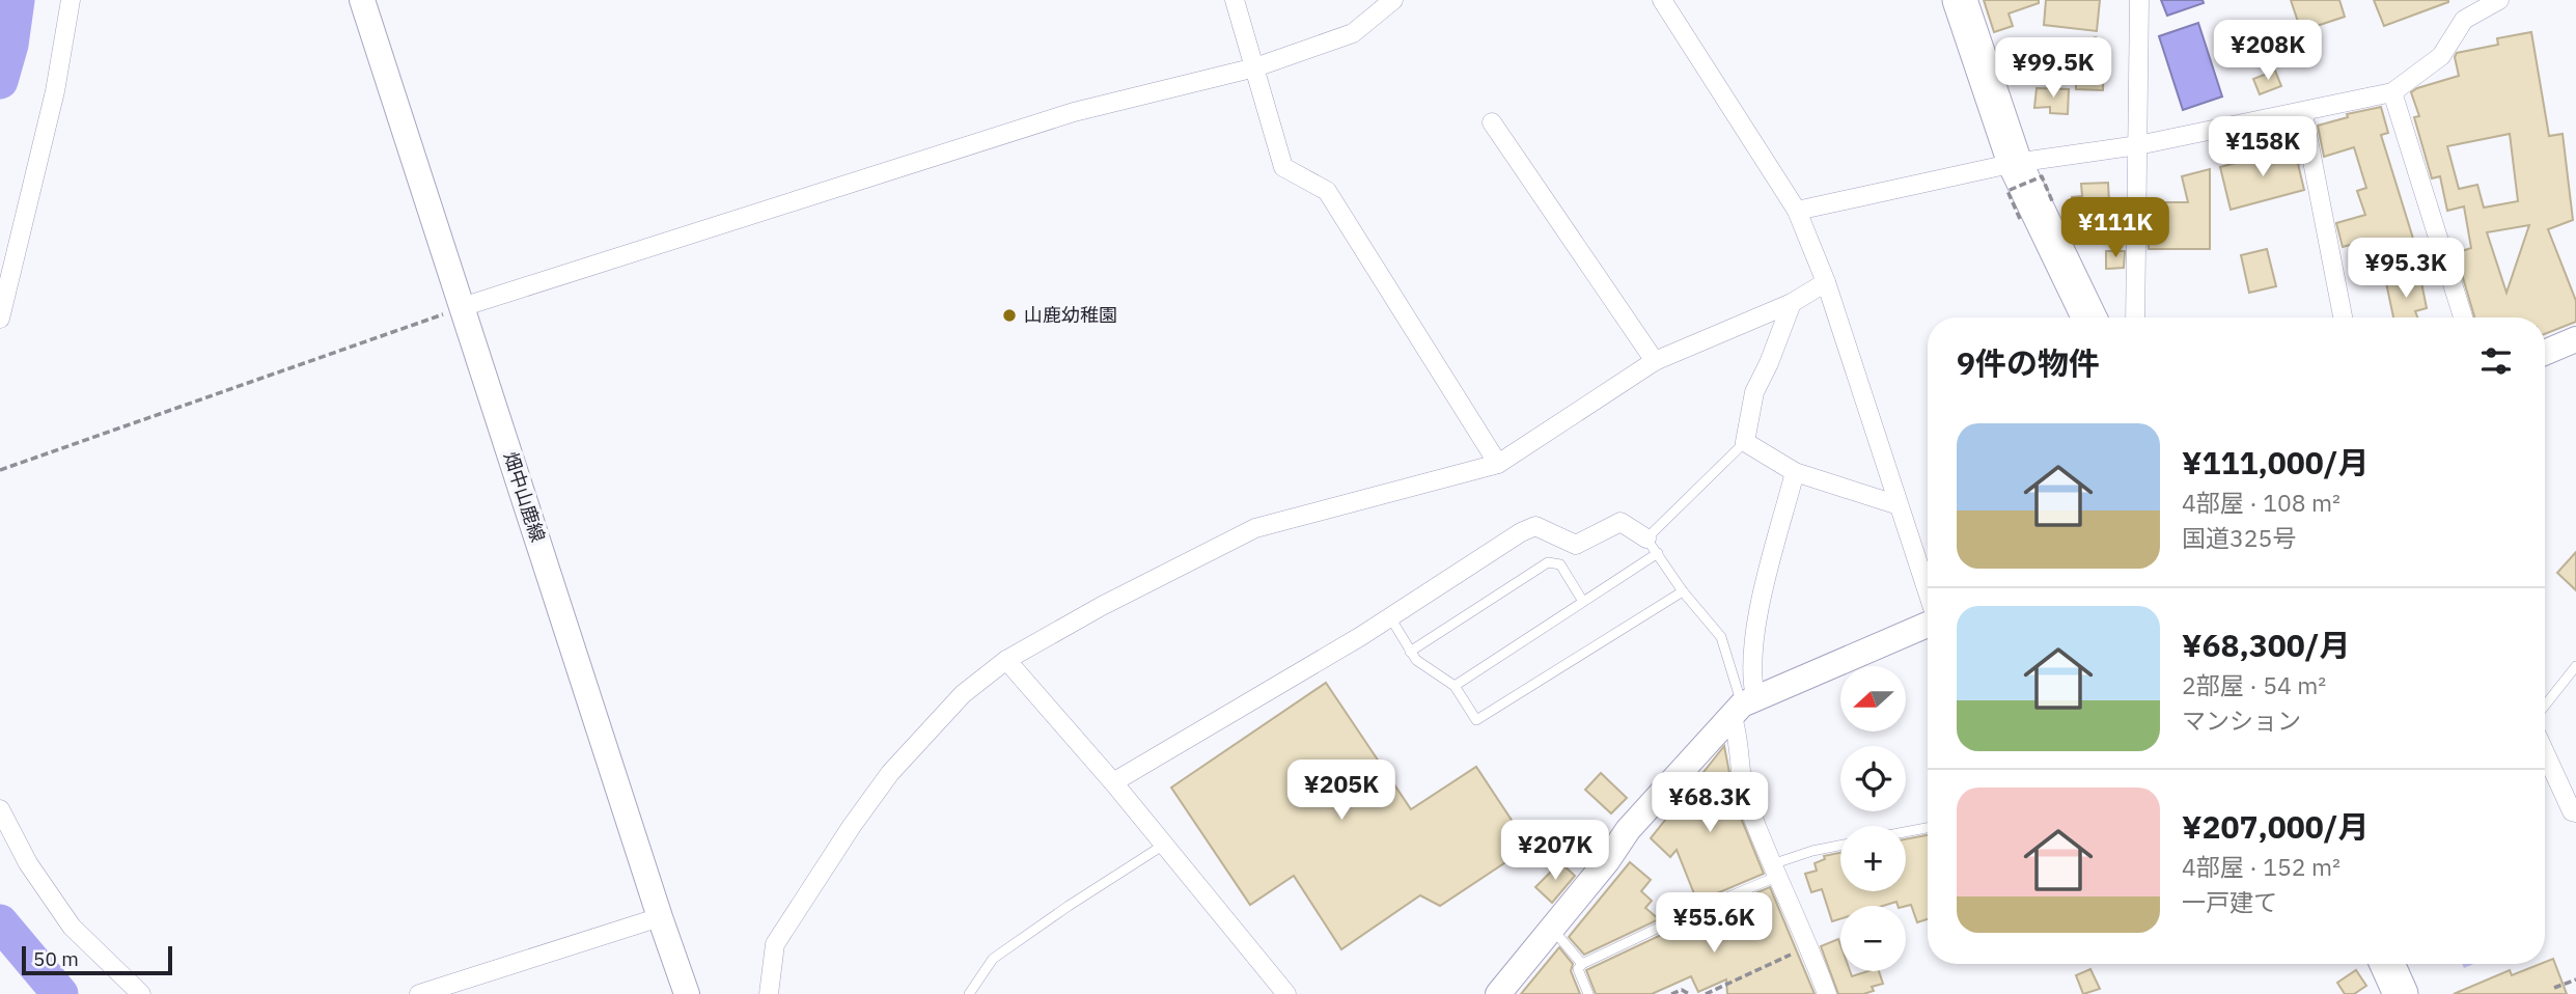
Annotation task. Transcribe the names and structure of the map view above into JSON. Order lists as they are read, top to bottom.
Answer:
{
  "streets": {
    "main road": ["畑中山鹿線"]
  },
  "places": ["山鹿幼稚園"],
  "scale_bar": "50 m",
  "north": "left",
  "page": {
    "price": [
      "¥208K",
      "¥99.5K",
      "¥158K",
      "¥111K",
      "¥95.3K",
      "¥205K",
      "¥68.3K",
      "¥207K",
      "¥55.6K"
    ],
    "heading": "9件の物件",
    "list": [
      {
        "name": "¥111,000/月",
        "note": "4部屋 · 108 m² · 国道325号"
      },
      {
        "name": "¥68,300/月",
        "note": "2部屋 · 54 m² · マンション"
      },
      {
        "name": "¥207,000/月",
        "note": "4部屋 · 152 m² · 一戸建て"
      }
    ],
    "map_buttons": ["+", "−"],
    "scale": "50 m"
  }
}
